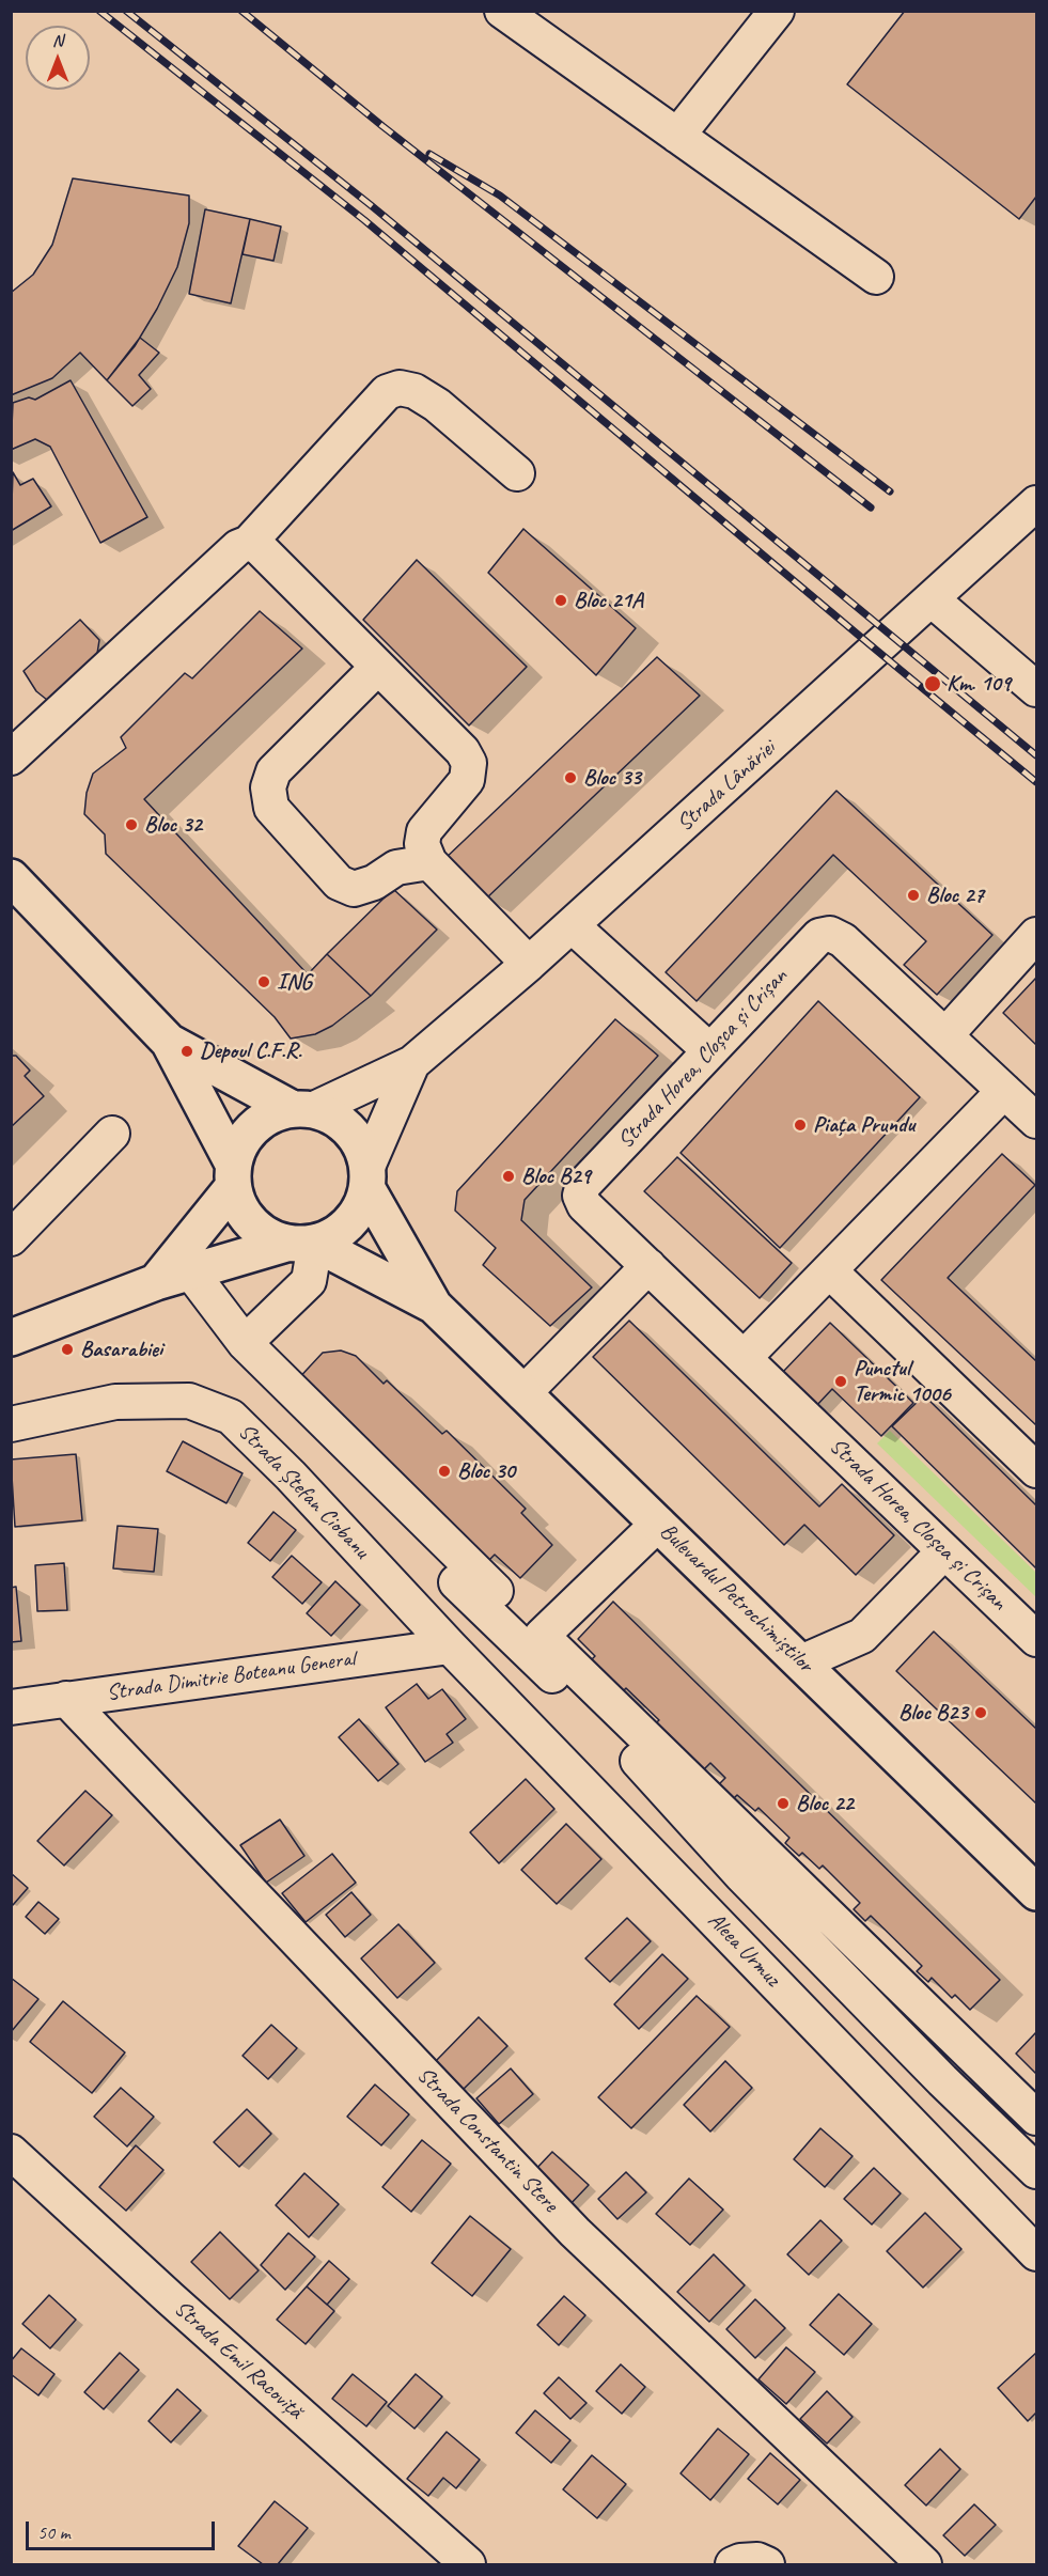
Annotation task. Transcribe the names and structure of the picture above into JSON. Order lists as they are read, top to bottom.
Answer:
{
  "streets": {
    "main road": ["Bulevardul Petrochimiștilor"],
    "street": [
      "Strada Lânăriei",
      "Strada Horea, Cloșca și Crișan",
      "Strada Ștefan Ciobanu",
      "Strada Dimitrie Boteanu General",
      "Aleea Urmuz",
      "Strada Constantin Stere",
      "Strada Emil Racoviță"
    ]
  },
  "crossings": [
    ["Strada Ștefan Ciobanu", "Strada Dimitrie Boteanu General"],
    ["Strada Ștefan Ciobanu", "Aleea Urmuz"],
    ["Strada Dimitrie Boteanu General", "Aleea Urmuz"],
    ["Strada Dimitrie Boteanu General", "Strada Constantin Stere"]
  ],
  "places": [
    "Bloc 21A",
    "Km. 109",
    "Bloc 33",
    "Bloc 32",
    "Bloc 27",
    "ING",
    "Depoul C.F.R.",
    "Piața Prundu",
    "Bloc B29",
    "Basarabiei",
    "Punctul Termic 1006",
    "Bloc 30",
    "Bloc B23",
    "Bloc 22"
  ],
  "scale_bar": "50 m",
  "north": "top"
}
